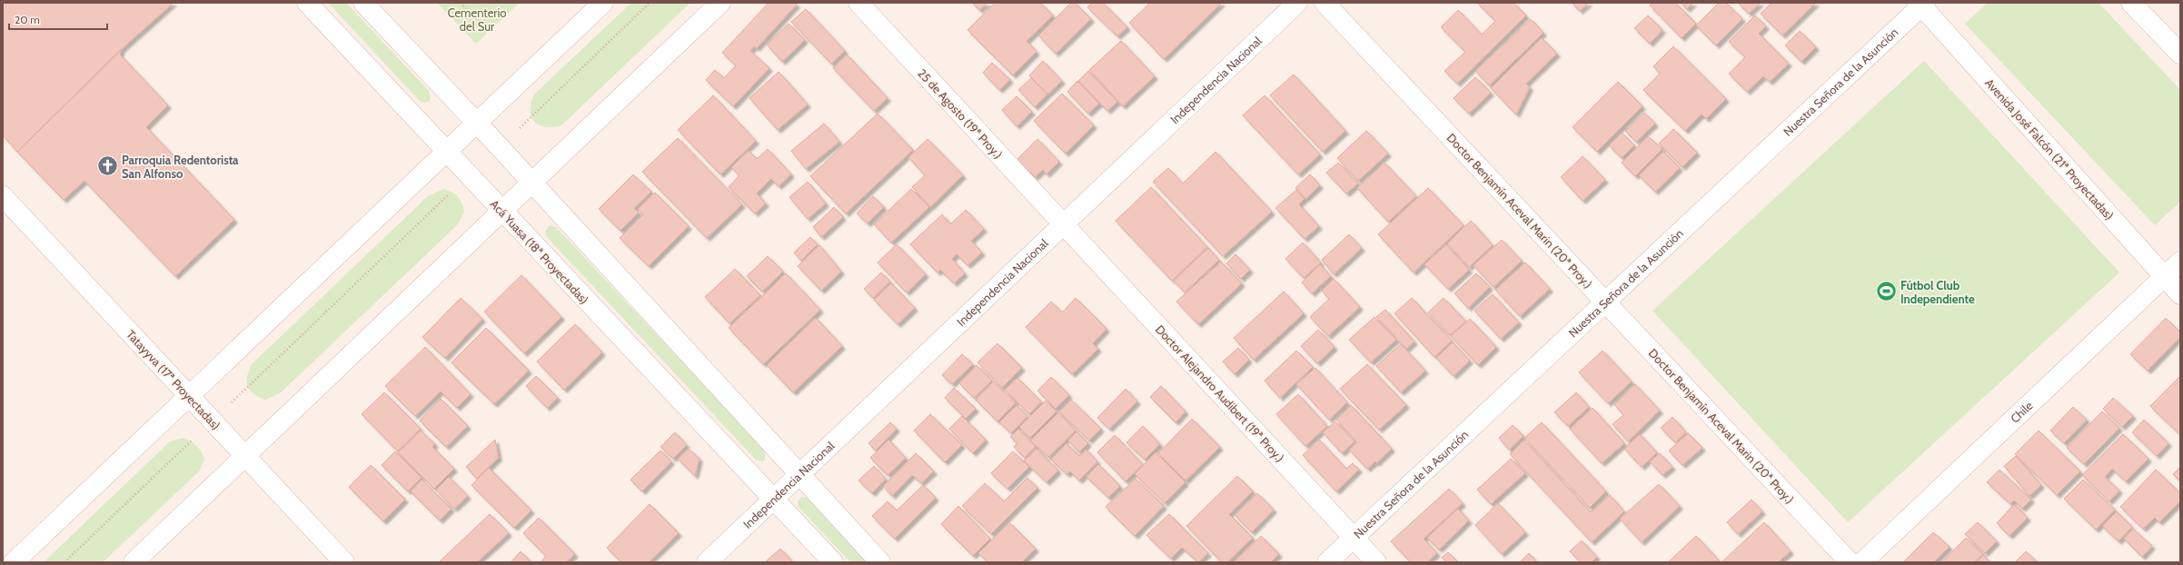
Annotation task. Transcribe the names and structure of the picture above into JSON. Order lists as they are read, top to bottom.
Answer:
{
  "streets": {
    "street": [
      "Independencia Nacional",
      "Nuestra Señora de la Asunción",
      "25 de Agosto (19ª Proy.)",
      "Avenida José Falcón (21ª Proyectadas)",
      "Doctor Benjamín Aceval Marin (20ª Proy.)",
      "Acá Yuasa (18ª Proyectadas)",
      "Tatayyva (17ª Proyectadas)",
      "Doctor Alejandro Audibert (19ª Proy.)",
      "Chile"
    ]
  },
  "crossings": [
    ["Independencia Nacional", "25 de Agosto (19ª Proy.)"],
    ["Independencia Nacional", "Acá Yuasa (18ª Proyectadas)"],
    ["Independencia Nacional", "Doctor Alejandro Audibert (19ª Proy.)"],
    ["Nuestra Señora de la Asunción", "Avenida José Falcón (21ª Proyectadas)"],
    ["Nuestra Señora de la Asunción", "Doctor Benjamín Aceval Marin (20ª Proy.)"],
    ["Nuestra Señora de la Asunción", "Doctor Alejandro Audibert (19ª Proy.)"],
    ["25 de Agosto (19ª Proy.)", "Doctor Alejandro Audibert (19ª Proy.)"],
    ["Avenida José Falcón (21ª Proyectadas)", "Chile"]
  ],
  "parks": ["Cementerio del Sur"],
  "places": {
    "church": ["Parroquia Redentorista San Alfonso"],
    "sports": ["Fútbol Club Independiente"]
  },
  "scale_bar": "20 m"
}
